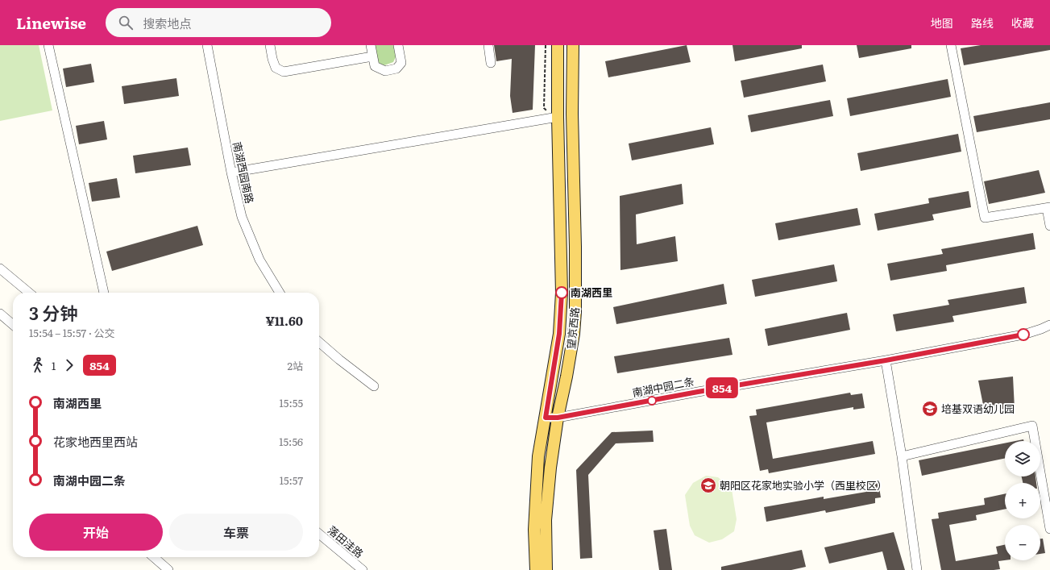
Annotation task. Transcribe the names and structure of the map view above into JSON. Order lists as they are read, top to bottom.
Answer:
{
  "streets": {
    "main road": ["望京西路"],
    "street": ["南湖西园南路", "南湖中园二条", "落田洼路"]
  },
  "crossings": [
    ["望京西路", "南湖中园二条"]
  ],
  "places": {
    "other": ["南湖西里"],
    "school or university": ["培基双语幼儿园", "朝阳区花家地实验小学（西里校区）"]
  },
  "lines": ["bus line 854"],
  "page": {
    "header": "Linewise",
    "search": "搜索地点",
    "nav": ["地图", "路线", "收藏"],
    "on_map": "854",
    "heading": ["3 分钟", "15:54 – 15:57 · 公交", "¥11.60"],
    "legs": ["1", "854", "2站"],
    "list": [
      {
        "name": "南湖西里",
        "value": "15:55"
      },
      {
        "name": "花家地西里西站",
        "value": "15:56"
      },
      {
        "name": "南湖中园二条",
        "value": "15:57"
      }
    ],
    "map_buttons": ["+", "−"],
    "buttons": ["开始", "车票"]
  }
}
